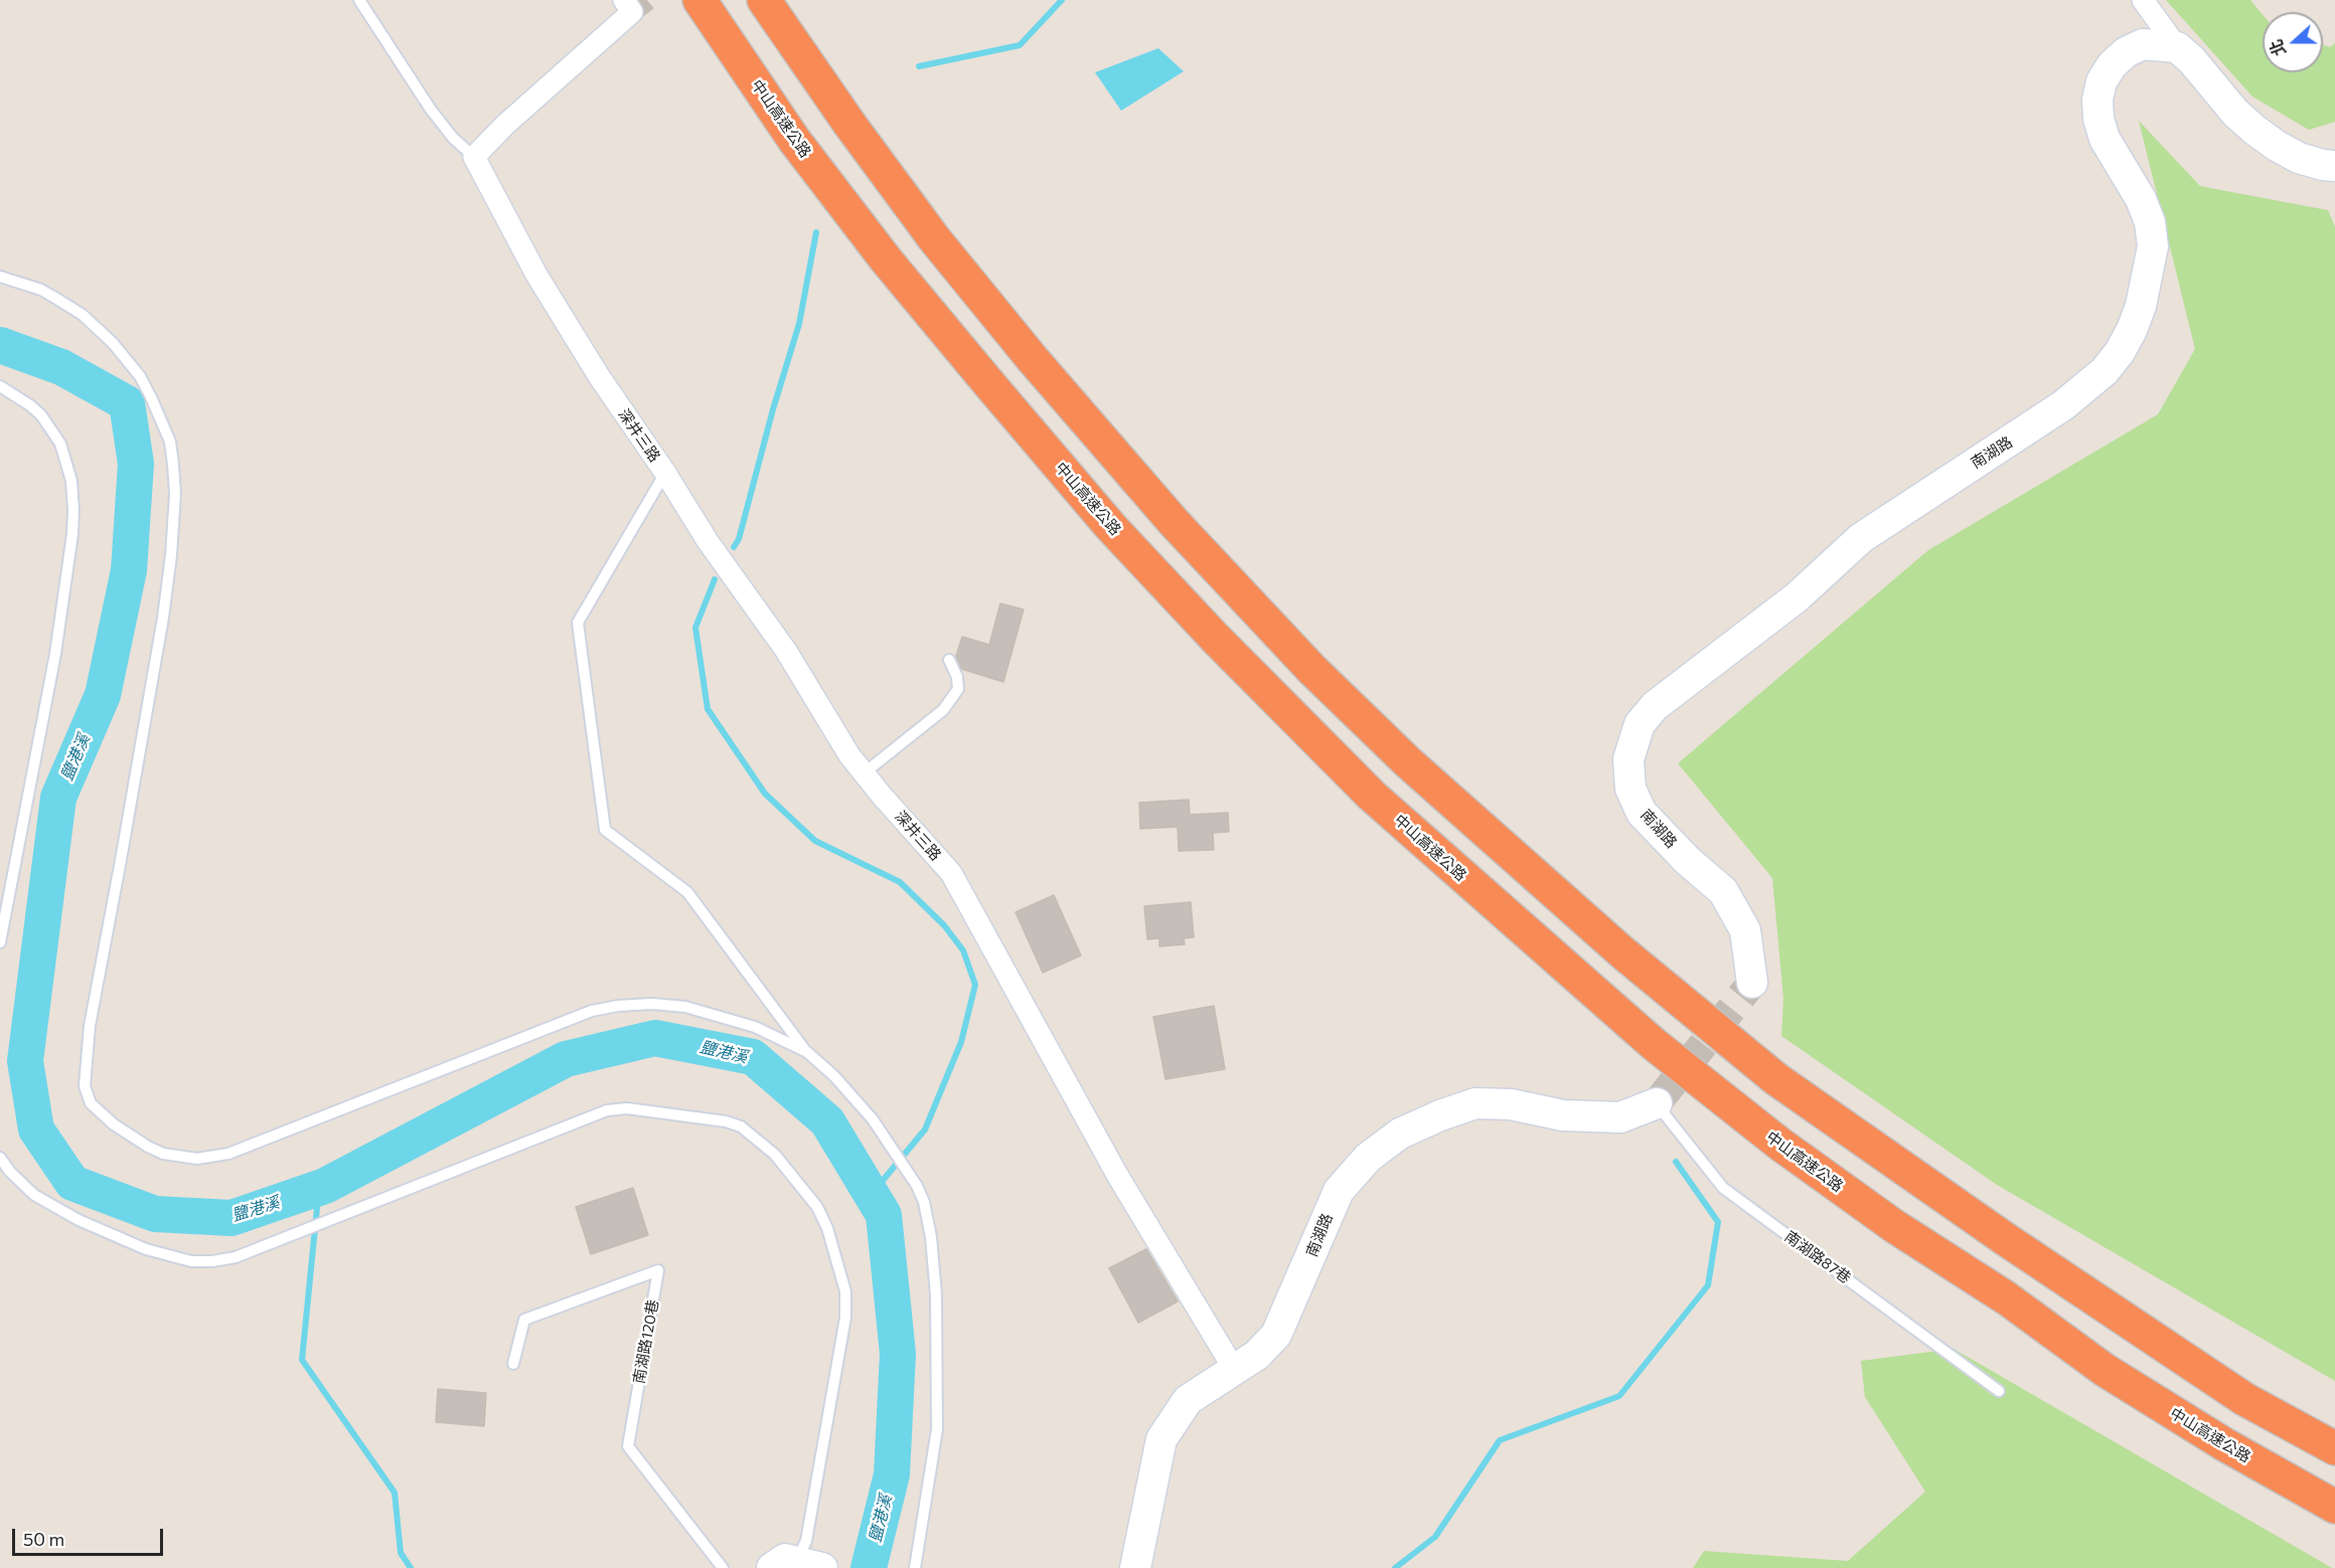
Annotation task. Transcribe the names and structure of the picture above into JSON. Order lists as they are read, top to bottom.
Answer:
{
  "streets": {
    "highway": ["中山高速公路"],
    "street": ["深井三路", "南湖路"],
    "lane": ["南湖路87巷", "南湖路120巷"]
  },
  "crossings": [
    ["深井三路", "南湖路"],
    ["南湖路", "南湖路87巷"]
  ],
  "water": ["鹽港溪"],
  "scale_bar": "50 m",
  "north": "left"
}
